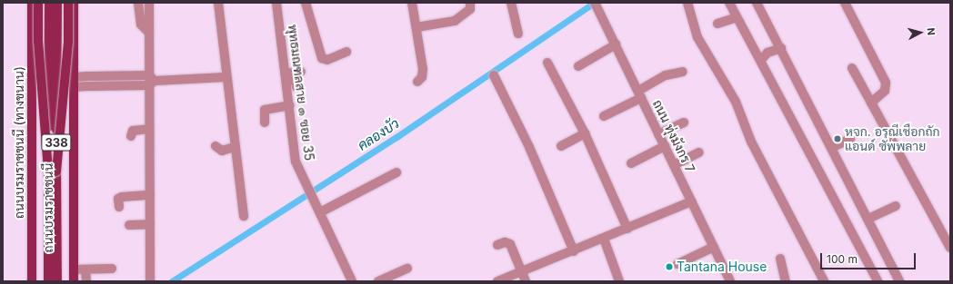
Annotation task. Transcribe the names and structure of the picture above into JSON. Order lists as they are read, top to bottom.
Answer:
{
  "streets": {
    "main road": ["ถนนบรมราชชนนี (ทางขนาน)", "338", "ถนนบรมราชชนนี"],
    "street": ["พุทธมณฑลสาย ๑ ซอย 35", "ถนน ทุ่งมังกร 7"]
  },
  "water": ["คลองบัว"],
  "places": ["หจก. อรุณีเชือกถัก แอนด์ ซัพพลาย", "Tantana House"],
  "scale_bar": "100 m",
  "north": "right"
}
